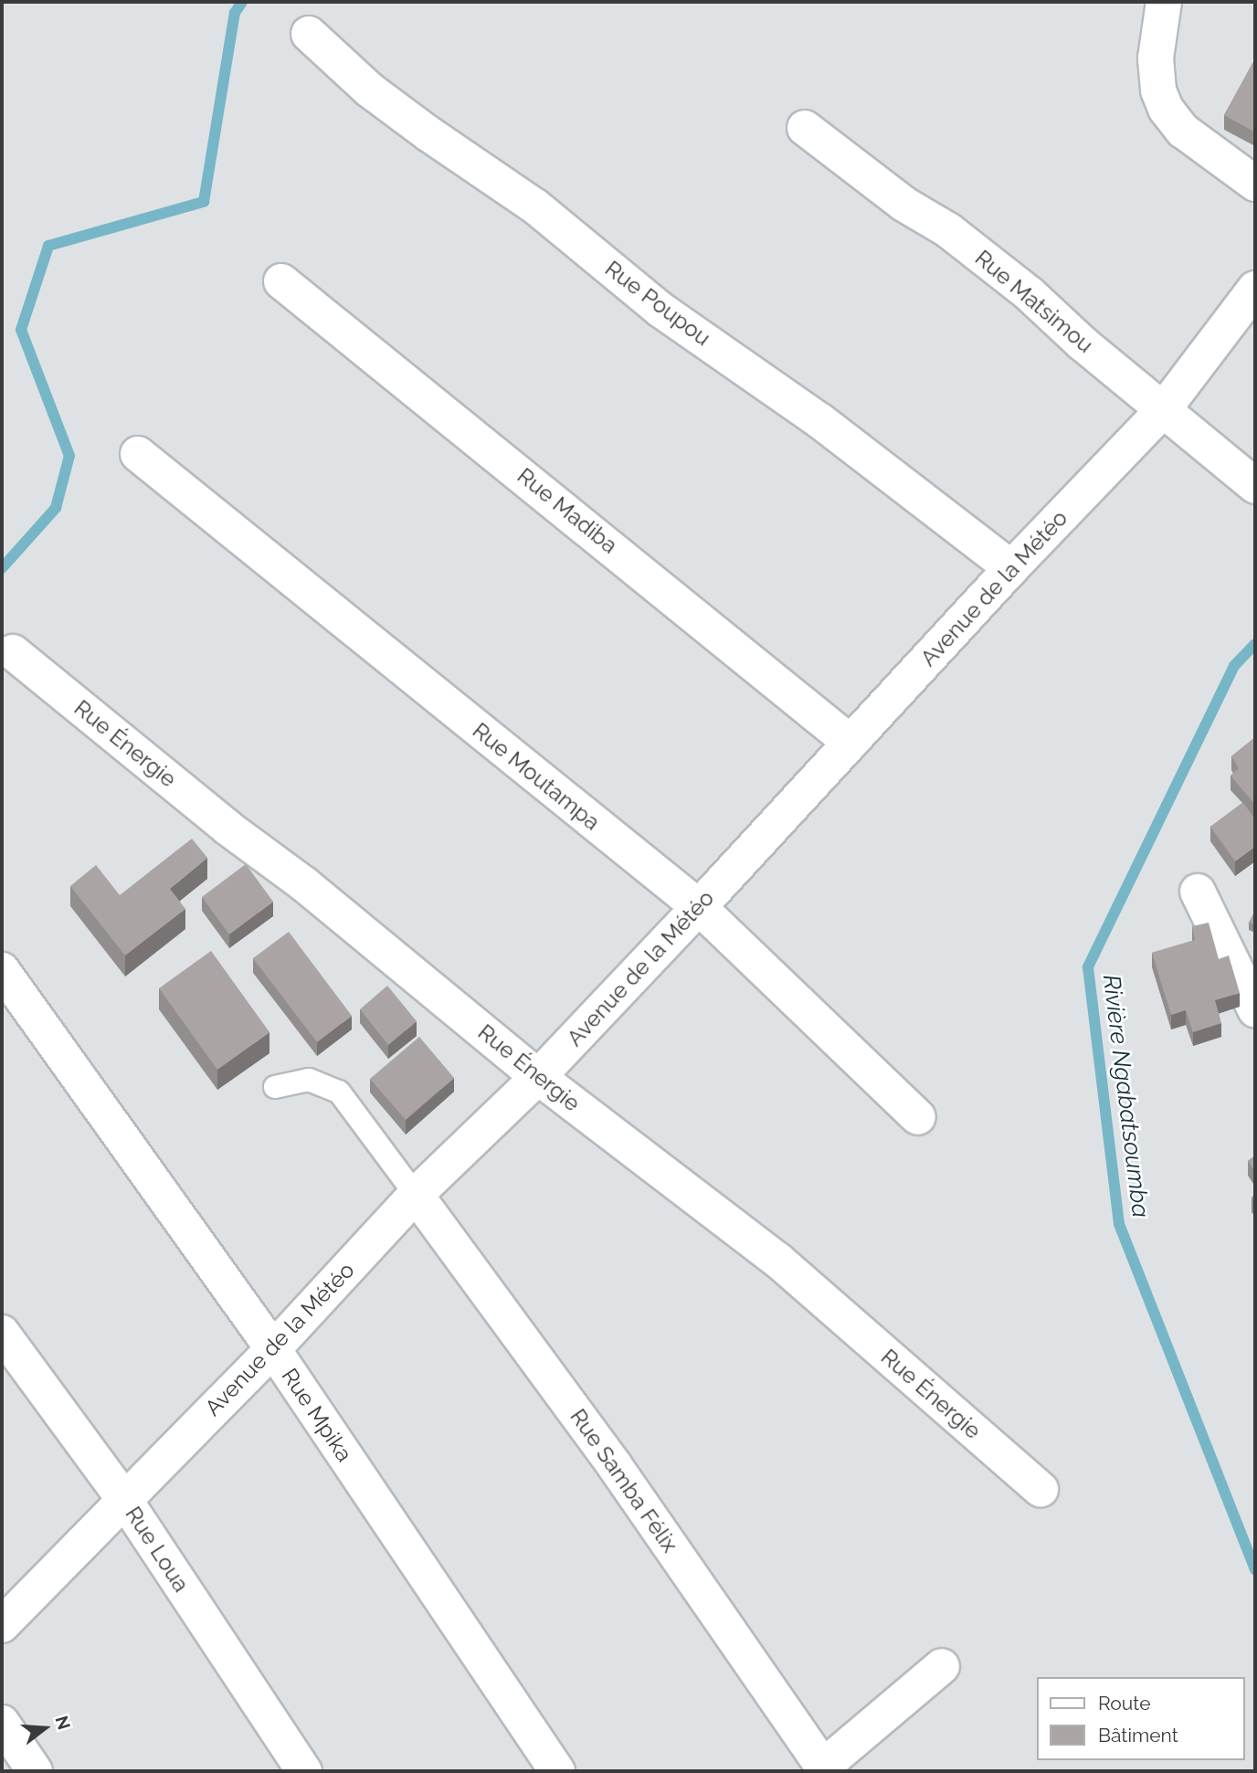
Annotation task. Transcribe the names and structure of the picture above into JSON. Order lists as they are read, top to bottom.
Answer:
{
  "streets": {
    "street": [
      "Rue Matsimou",
      "Rue Poupou",
      "Rue Madiba",
      "Avenue de la Météo",
      "Rue Énergie",
      "Rue Moutampa",
      "Rue Mpika",
      "Rue Samba Félix",
      "Rue Loua"
    ]
  },
  "crossings": [
    ["Rue Matsimou", "Avenue de la Météo"],
    ["Rue Poupou", "Avenue de la Météo"],
    ["Rue Madiba", "Avenue de la Météo"],
    ["Avenue de la Météo", "Rue Énergie"],
    ["Avenue de la Météo", "Rue Moutampa"],
    ["Avenue de la Météo", "Rue Mpika"],
    ["Avenue de la Météo", "Rue Samba Félix"],
    ["Avenue de la Météo", "Rue Loua"]
  ],
  "water": ["Rivière Ngabatsoumba"],
  "legend": ["Route", "Bâtiment"],
  "north": "right"
}
